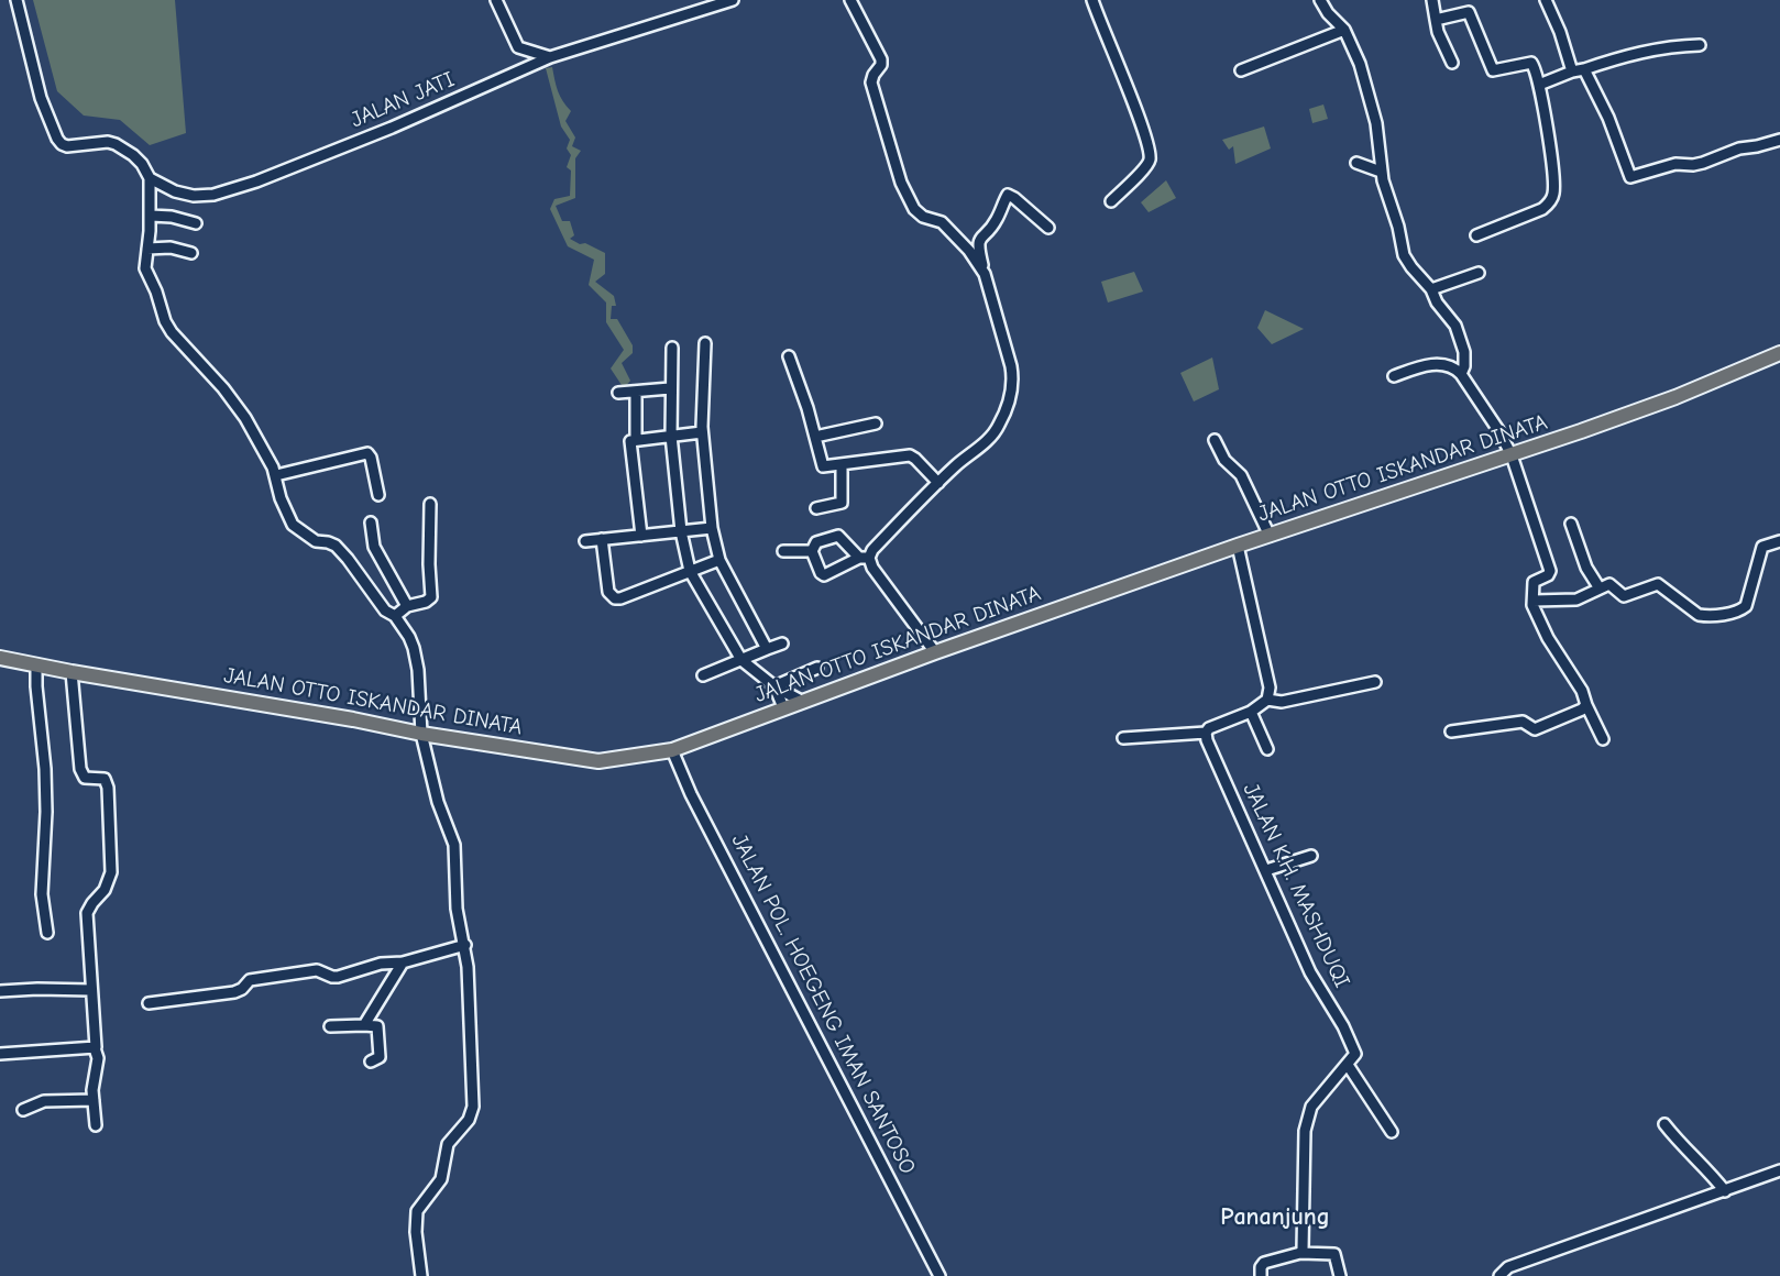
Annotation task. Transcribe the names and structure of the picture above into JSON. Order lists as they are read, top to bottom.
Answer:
{
  "streets": {
    "main road": ["JALAN OTTO ISKANDAR DINATA"],
    "street": ["JALAN JATI", "JALAN K.H. MASHDUQI", "JALAN POL. HOEGENG IMAN SANTOSO"]
  },
  "crossings": [
    ["JALAN OTTO ISKANDAR DINATA", "JALAN POL. HOEGENG IMAN SANTOSO"]
  ],
  "districts": ["Pananjung"]
}
